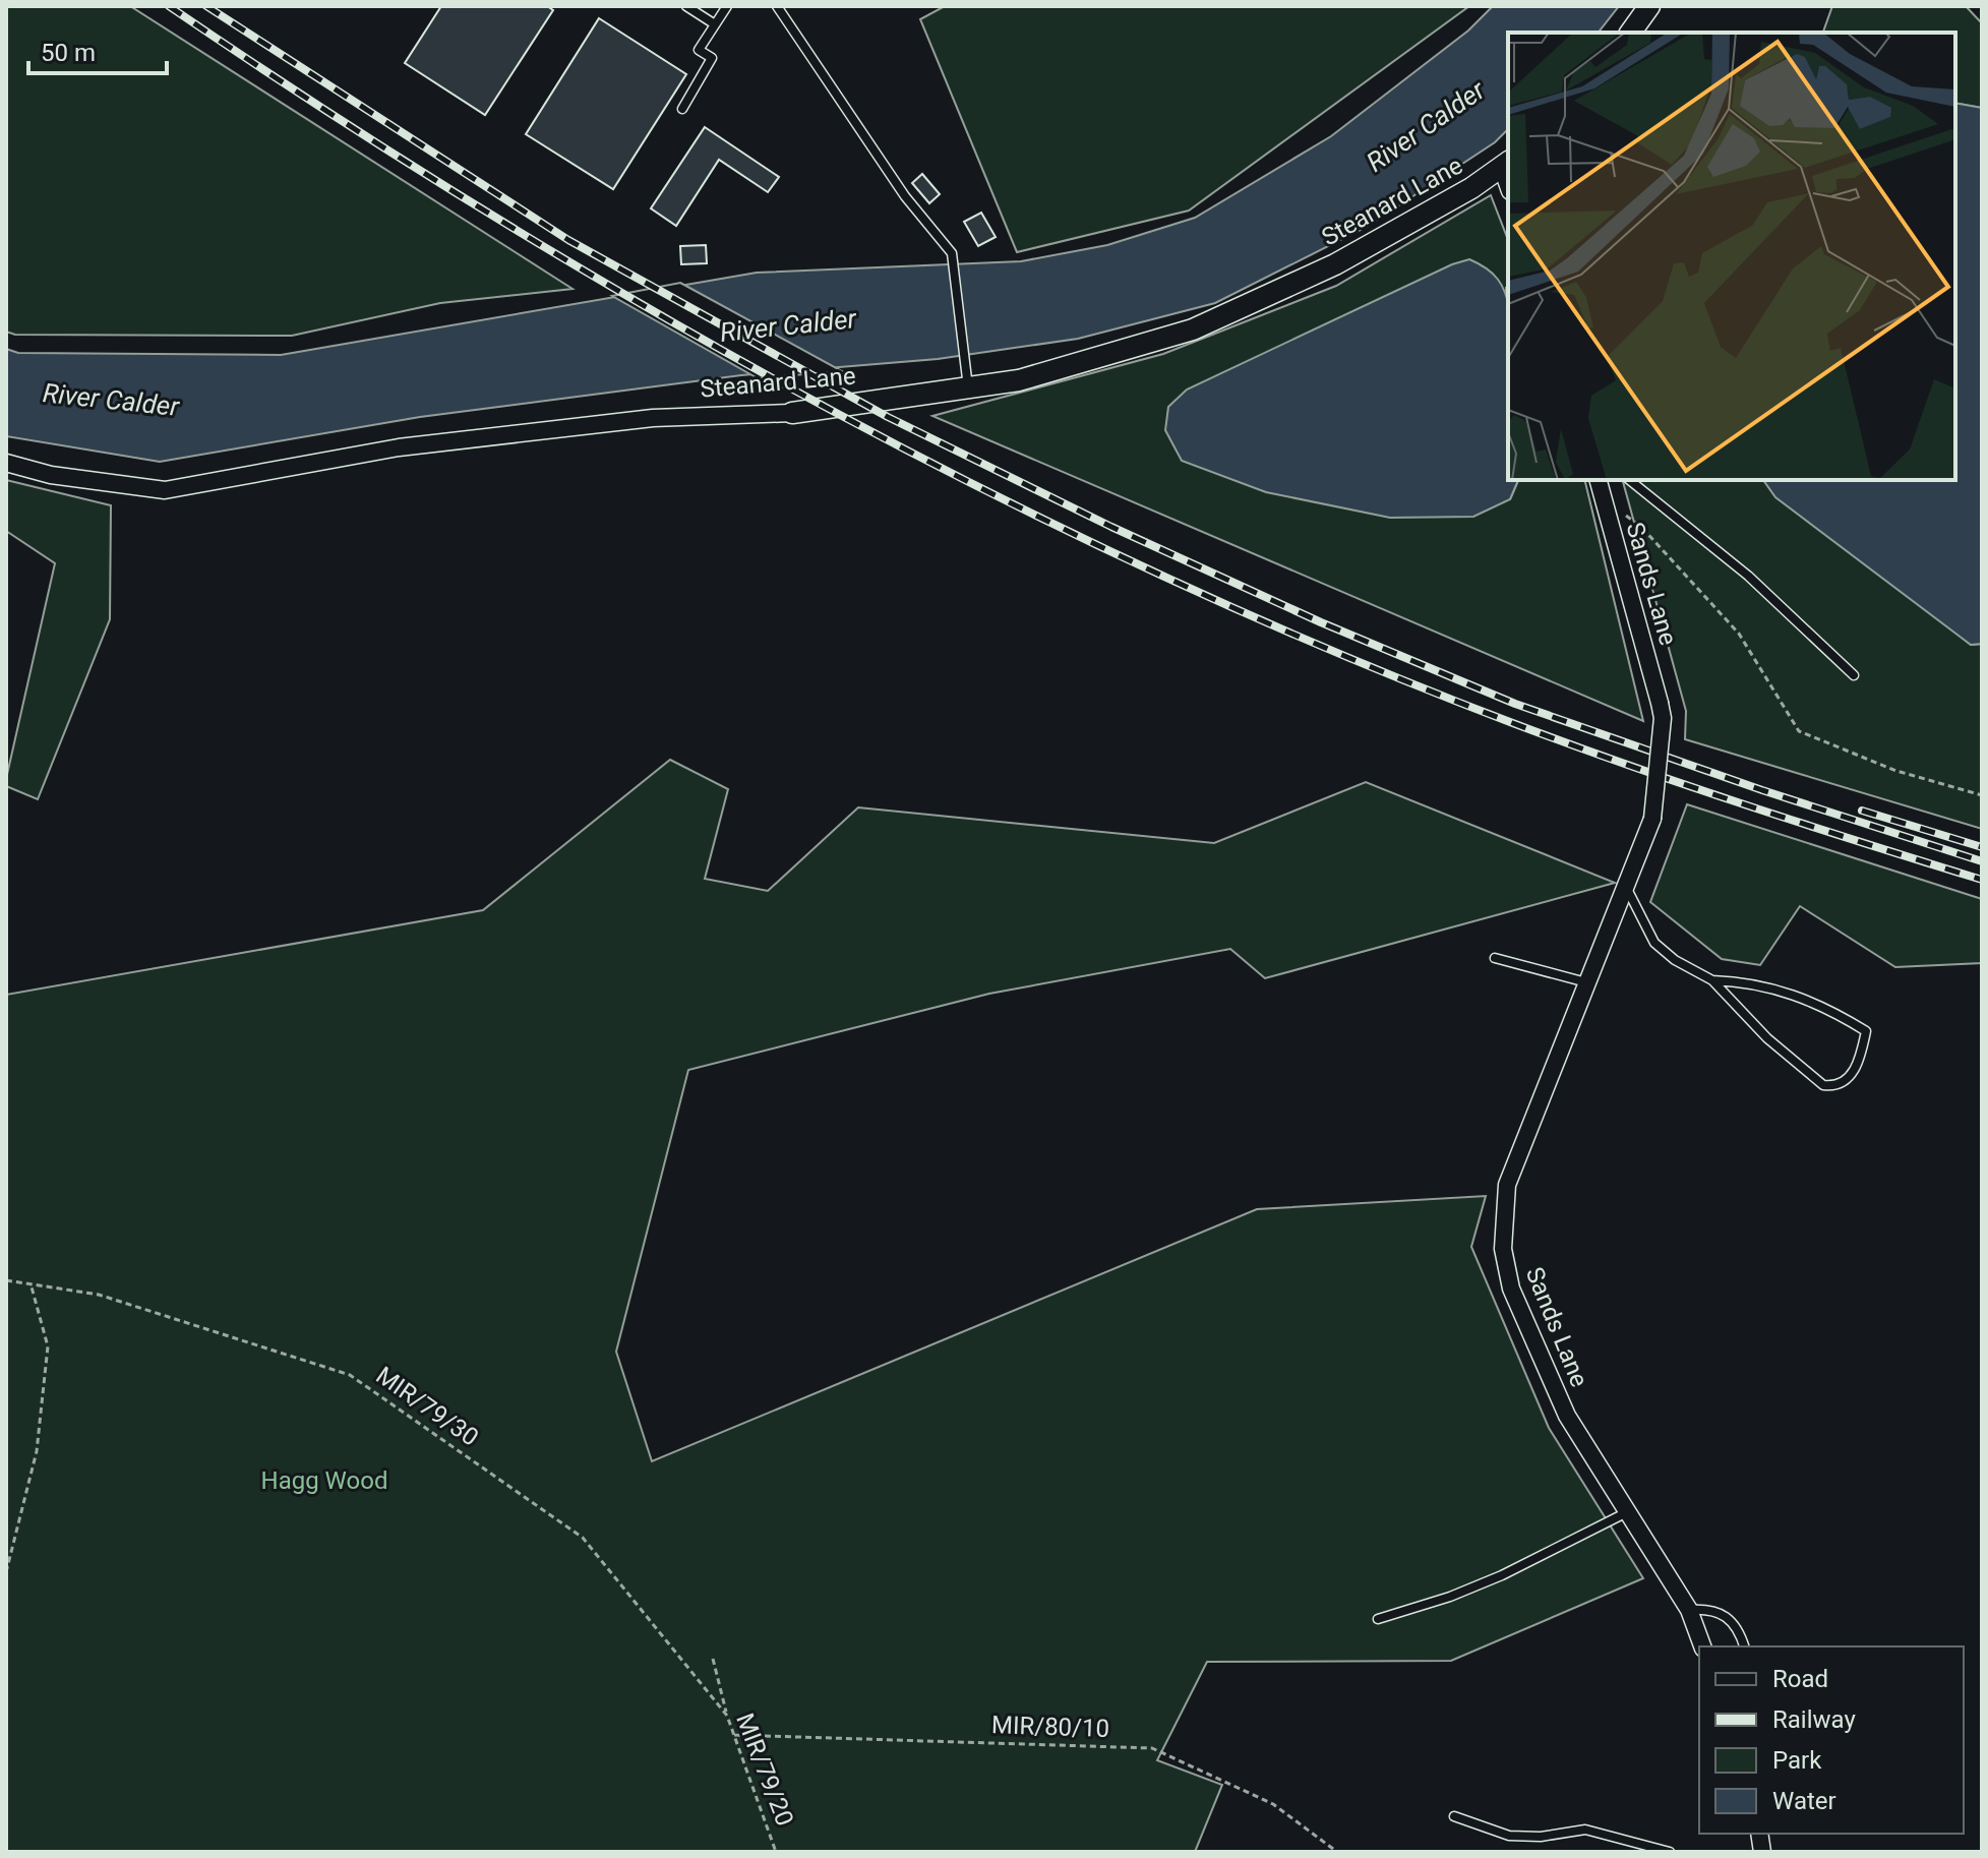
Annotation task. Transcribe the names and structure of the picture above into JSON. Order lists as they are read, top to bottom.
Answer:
{
  "streets": {
    "street": ["Steanard Lane", "Sands Lane"],
    "path": ["MIR/79/30", "MIR/80/10", "MIR/79/20"]
  },
  "crossings": [
    ["MIR/79/30", "MIR/79/20"],
    ["MIR/80/10", "MIR/79/20"]
  ],
  "water": ["River Calder"],
  "parks": ["Hagg Wood"],
  "legend": [
    "Road",
    "Railway",
    "Park",
    "Water"
  ],
  "scale_bar": "50 m"
}
